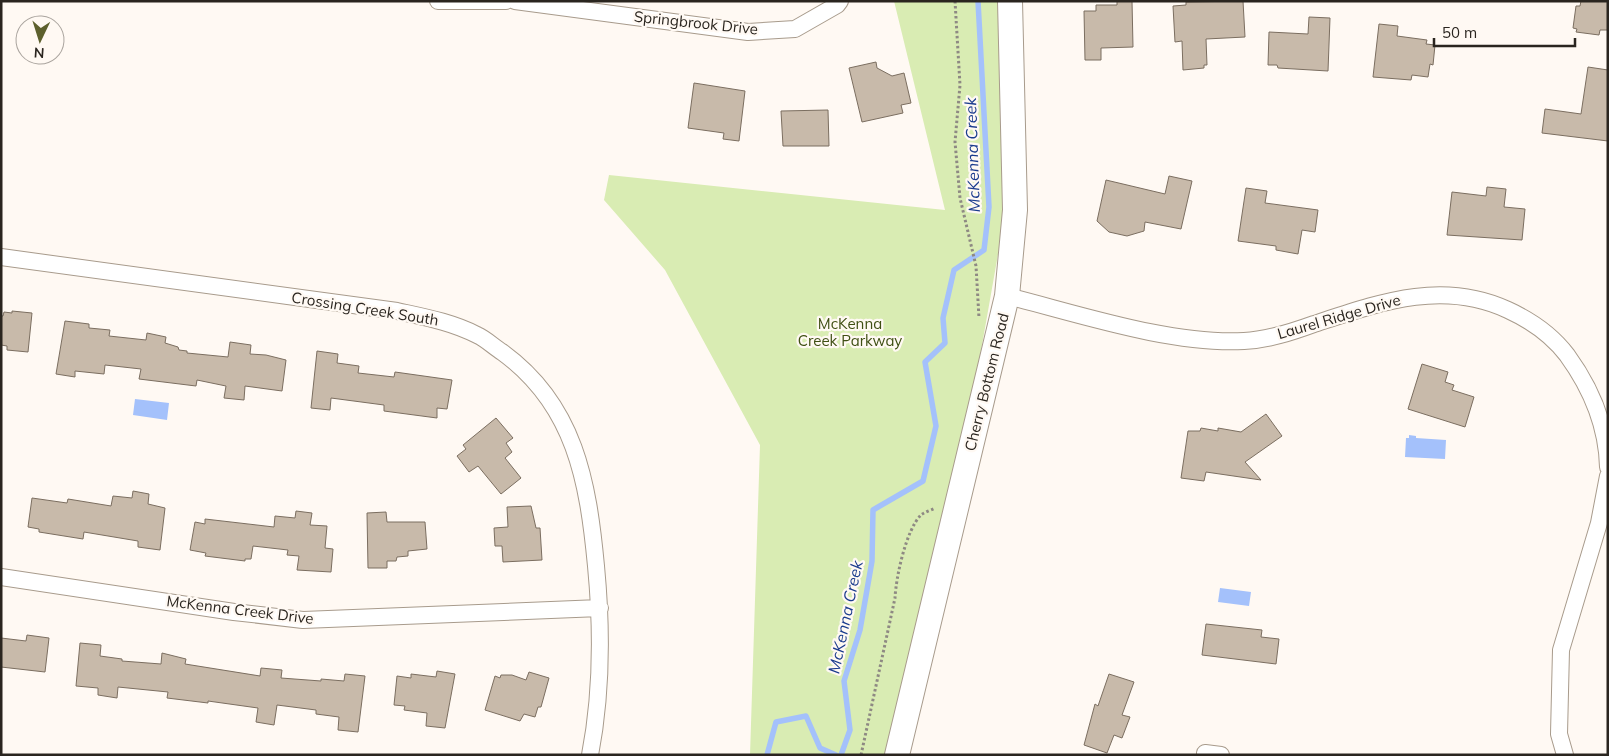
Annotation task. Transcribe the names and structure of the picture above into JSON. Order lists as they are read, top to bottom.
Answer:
{
  "streets": {
    "main road": ["Cherry Bottom Road"],
    "street": [
      "Springbrook Drive",
      "Crossing Creek South",
      "Laurel Ridge Drive",
      "McKenna Creek Drive"
    ]
  },
  "crossings": [
    ["Crossing Creek South", "McKenna Creek Drive"],
    ["Laurel Ridge Drive", "Cherry Bottom Road"]
  ],
  "water": ["McKenna Creek"],
  "parks": ["McKenna Creek Parkway"],
  "scale_bar": "50 m",
  "north": "bottom"
}
